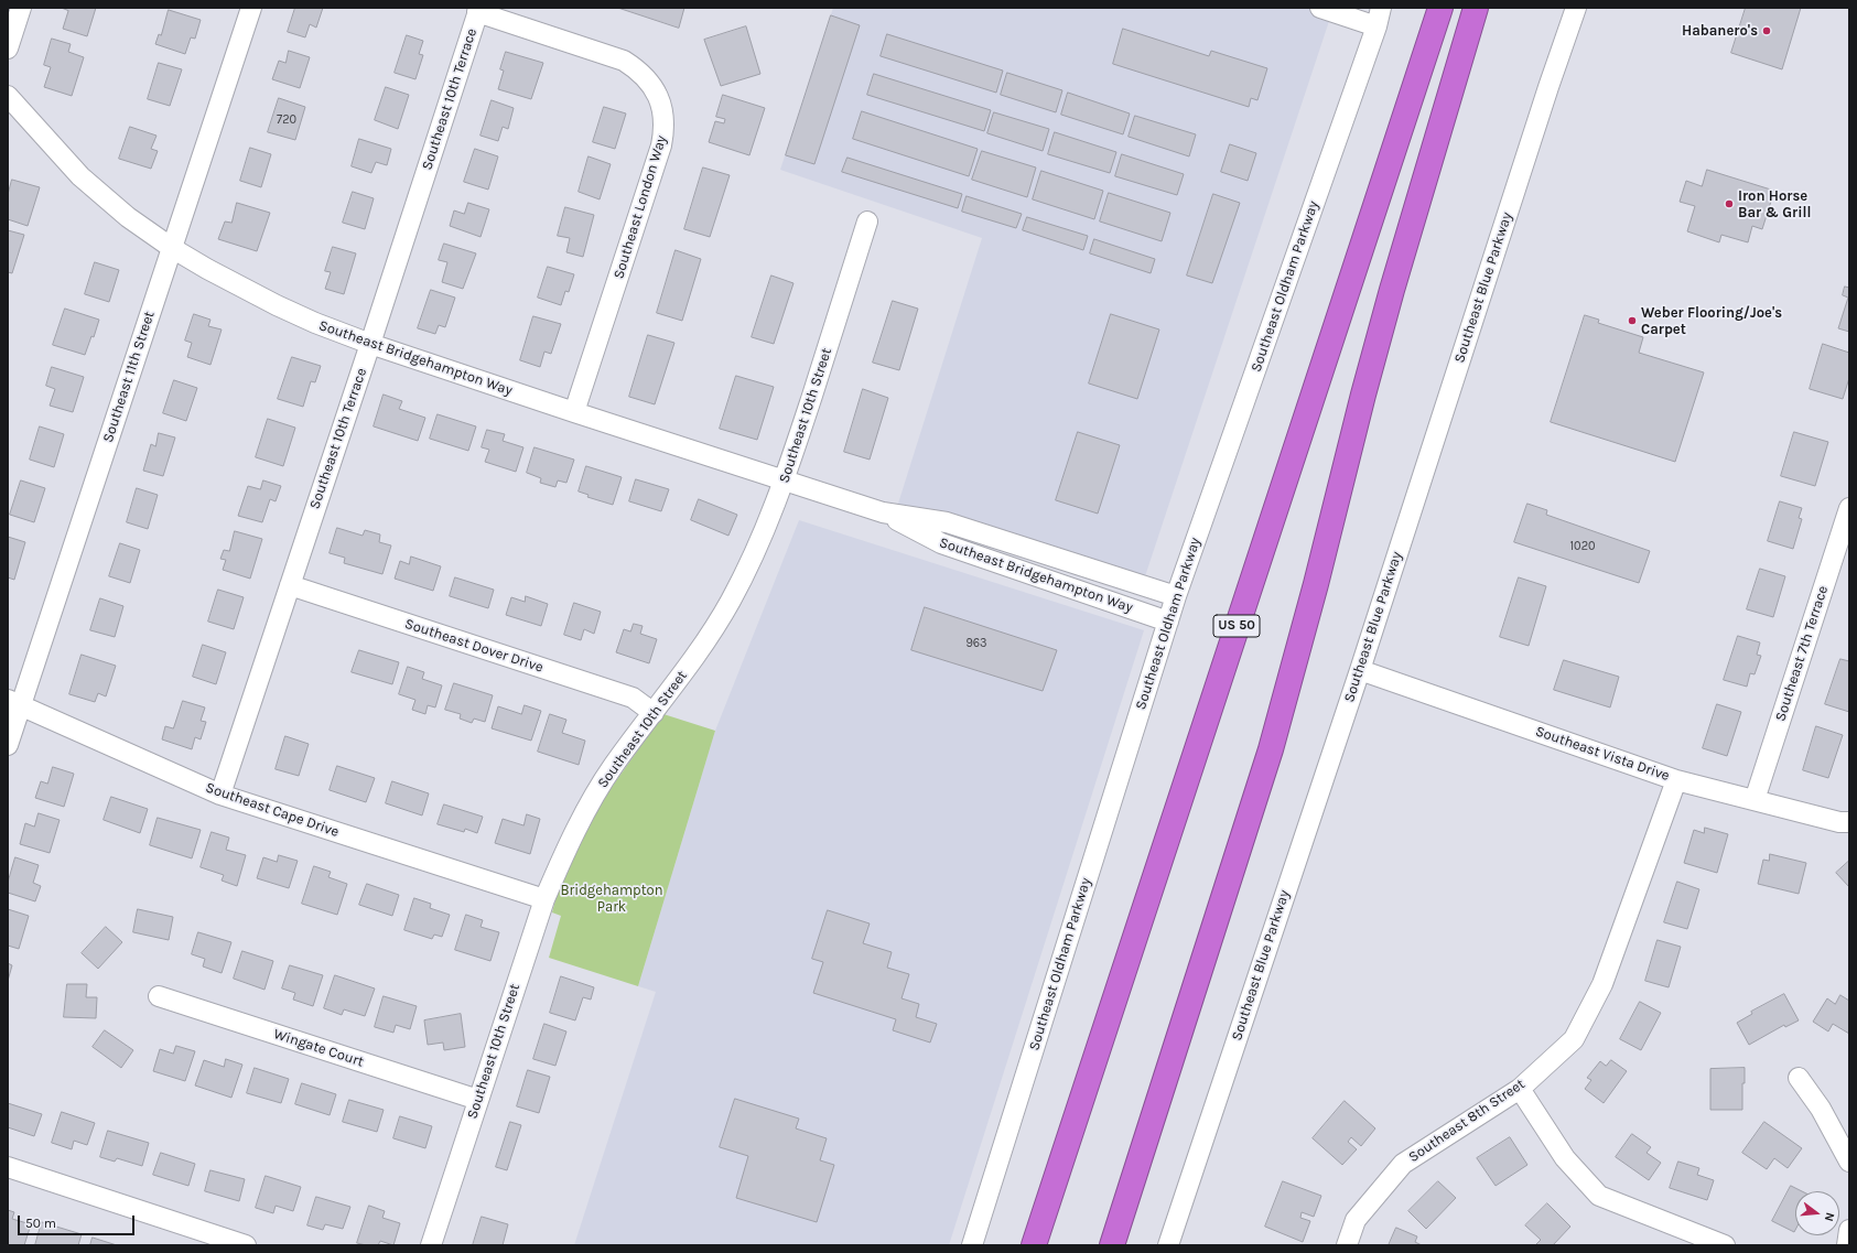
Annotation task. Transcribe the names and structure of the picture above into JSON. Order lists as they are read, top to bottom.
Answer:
{
  "streets": {
    "highway": ["US 50"],
    "street": [
      "Southeast 10th Terrace",
      "Southeast London Way",
      "Southeast Oldham Parkway",
      "Southeast Blue Parkway",
      "Southeast Bridgehampton Way",
      "Southeast 11th Street",
      "Southeast 10th Street",
      "Southeast Dover Drive",
      "Southeast 7th Terrace",
      "Southeast Vista Drive",
      "Southeast Cape Drive",
      "Wingate Court",
      "Southeast 8th Street"
    ]
  },
  "crossings": [
    ["Southeast 10th Terrace", "Southeast London Way"],
    ["Southeast 10th Terrace", "Southeast Bridgehampton Way"],
    ["Southeast 10th Terrace", "Southeast Dover Drive"],
    ["Southeast 10th Terrace", "Southeast Cape Drive"],
    ["Southeast London Way", "Southeast Bridgehampton Way"],
    ["Southeast Oldham Parkway", "Southeast Bridgehampton Way"],
    ["Southeast Blue Parkway", "Southeast Vista Drive"],
    ["Southeast Bridgehampton Way", "Southeast 11th Street"],
    ["Southeast Bridgehampton Way", "Southeast 10th Street"],
    ["Southeast 11th Street", "Southeast Cape Drive"],
    ["Southeast 10th Street", "Southeast Dover Drive"],
    ["Southeast 10th Street", "Southeast Cape Drive"],
    ["Southeast 10th Street", "Wingate Court"],
    ["Southeast 7th Terrace", "Southeast Vista Drive"],
    ["Southeast Vista Drive", "Southeast 8th Street"]
  ],
  "parks": ["Bridgehampton Park"],
  "places": ["Habanero's", "Iron Horse Bar & Grill", "Weber Flooring/Joe's Carpet"],
  "house_numbers": ["720", "1020", "963"],
  "scale_bar": "50 m",
  "north": "right"
}
